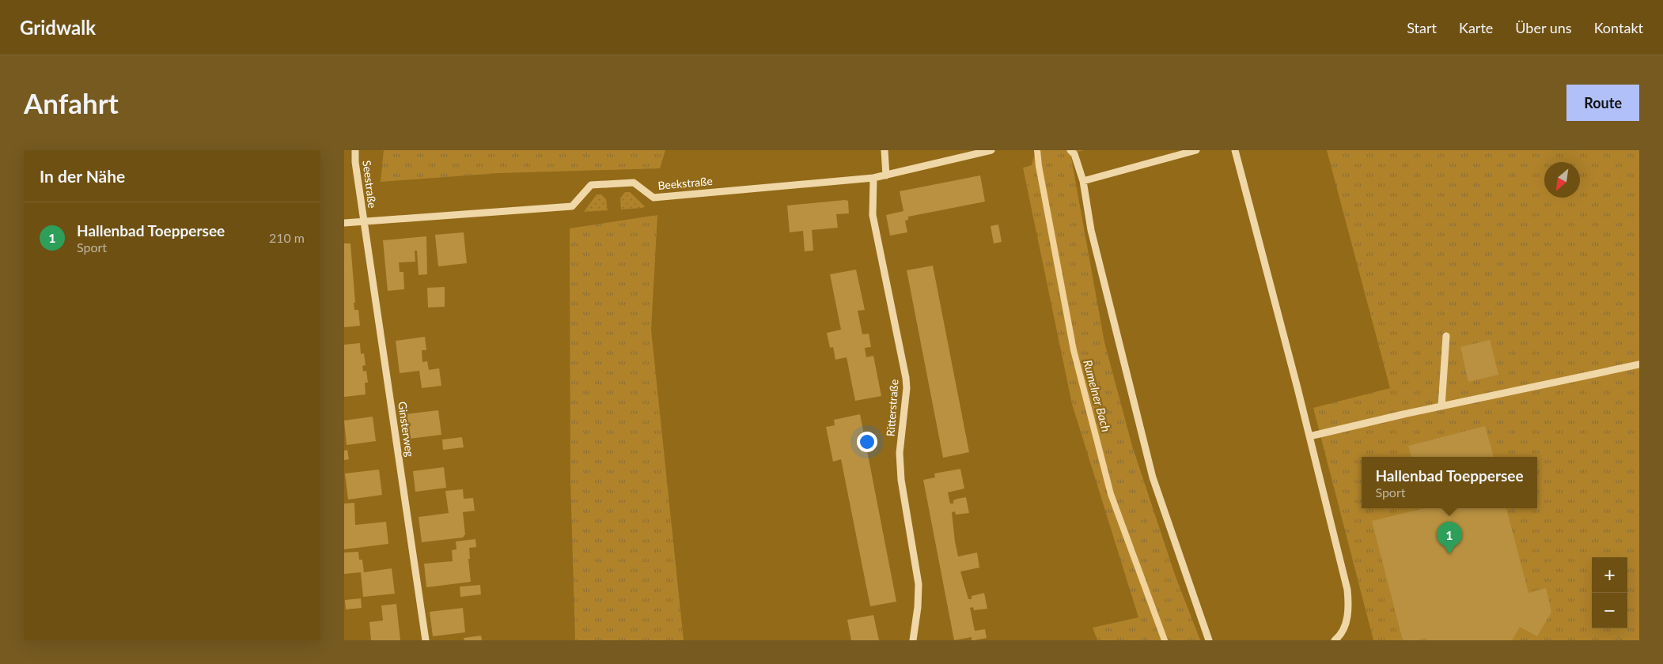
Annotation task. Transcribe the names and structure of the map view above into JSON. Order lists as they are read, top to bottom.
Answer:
{
  "streets": {
    "street": [
      "Beekstraße",
      "Seestraße",
      "Ritterstraße",
      "Ginsterweg"
    ]
  },
  "crossings": [
    ["Beekstraße", "Seestraße"],
    ["Beekstraße", "Ritterstraße"],
    ["Beekstraße", "Ginsterweg"],
    ["Seestraße", "Ginsterweg"]
  ],
  "water": ["Rumelner Bach"],
  "north": "bottom left",
  "page": {
    "header": "Gridwalk",
    "nav": [
      "Start",
      "Karte",
      "Über uns",
      "Kontakt"
    ],
    "buttons": "Route",
    "title": "Anfahrt",
    "heading": "In der Nähe",
    "list": [
      {
        "mark": "1",
        "name": "Hallenbad Toeppersee",
        "note": "Sport",
        "value": "210 m"
      }
    ],
    "popup": ["Hallenbad Toeppersee", "Sport"],
    "pins": "1",
    "map_buttons": ["+", "−"]
  }
}
